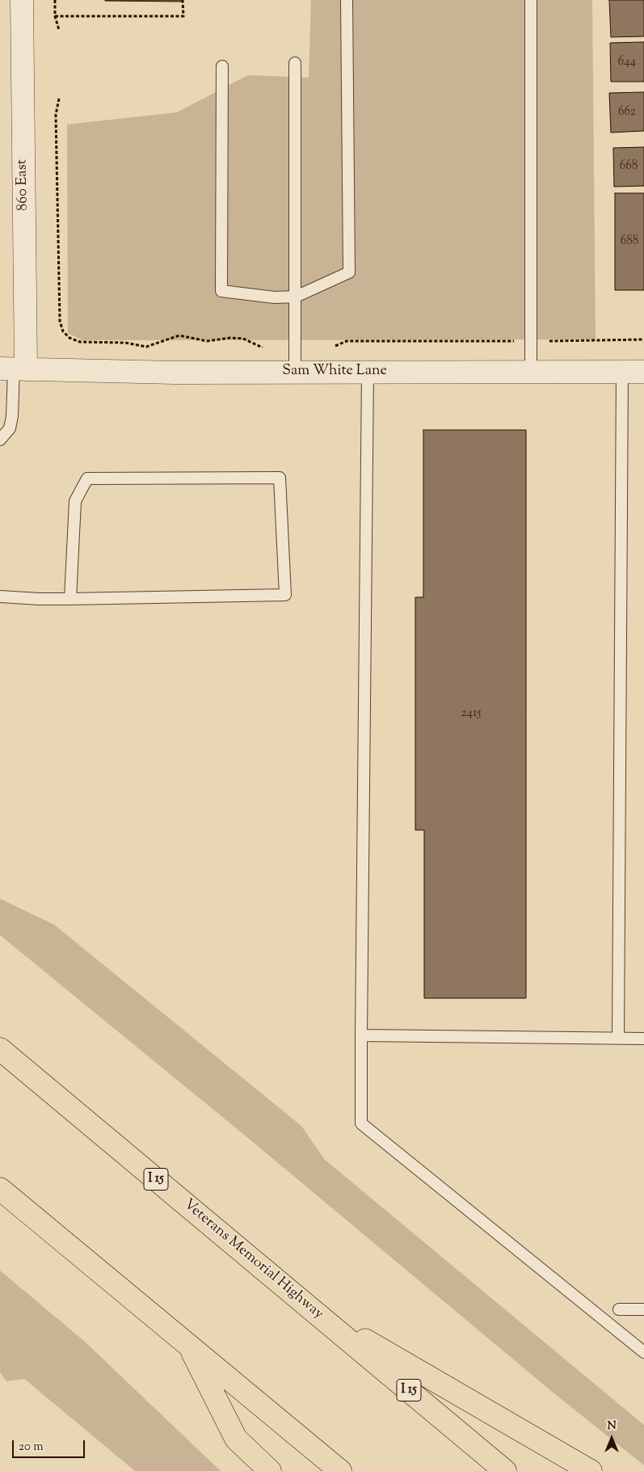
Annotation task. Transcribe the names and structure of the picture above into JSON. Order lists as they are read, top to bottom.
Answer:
{
  "streets": {
    "highway": ["I 15", "Veterans Memorial Highway"],
    "street": ["860 East", "Sam White Lane"]
  },
  "crossings": [
    ["860 East", "Sam White Lane"]
  ],
  "house_numbers": [
    "644",
    "662",
    "668",
    "688",
    "2415"
  ],
  "scale_bar": "20 m",
  "north": "top"
}
